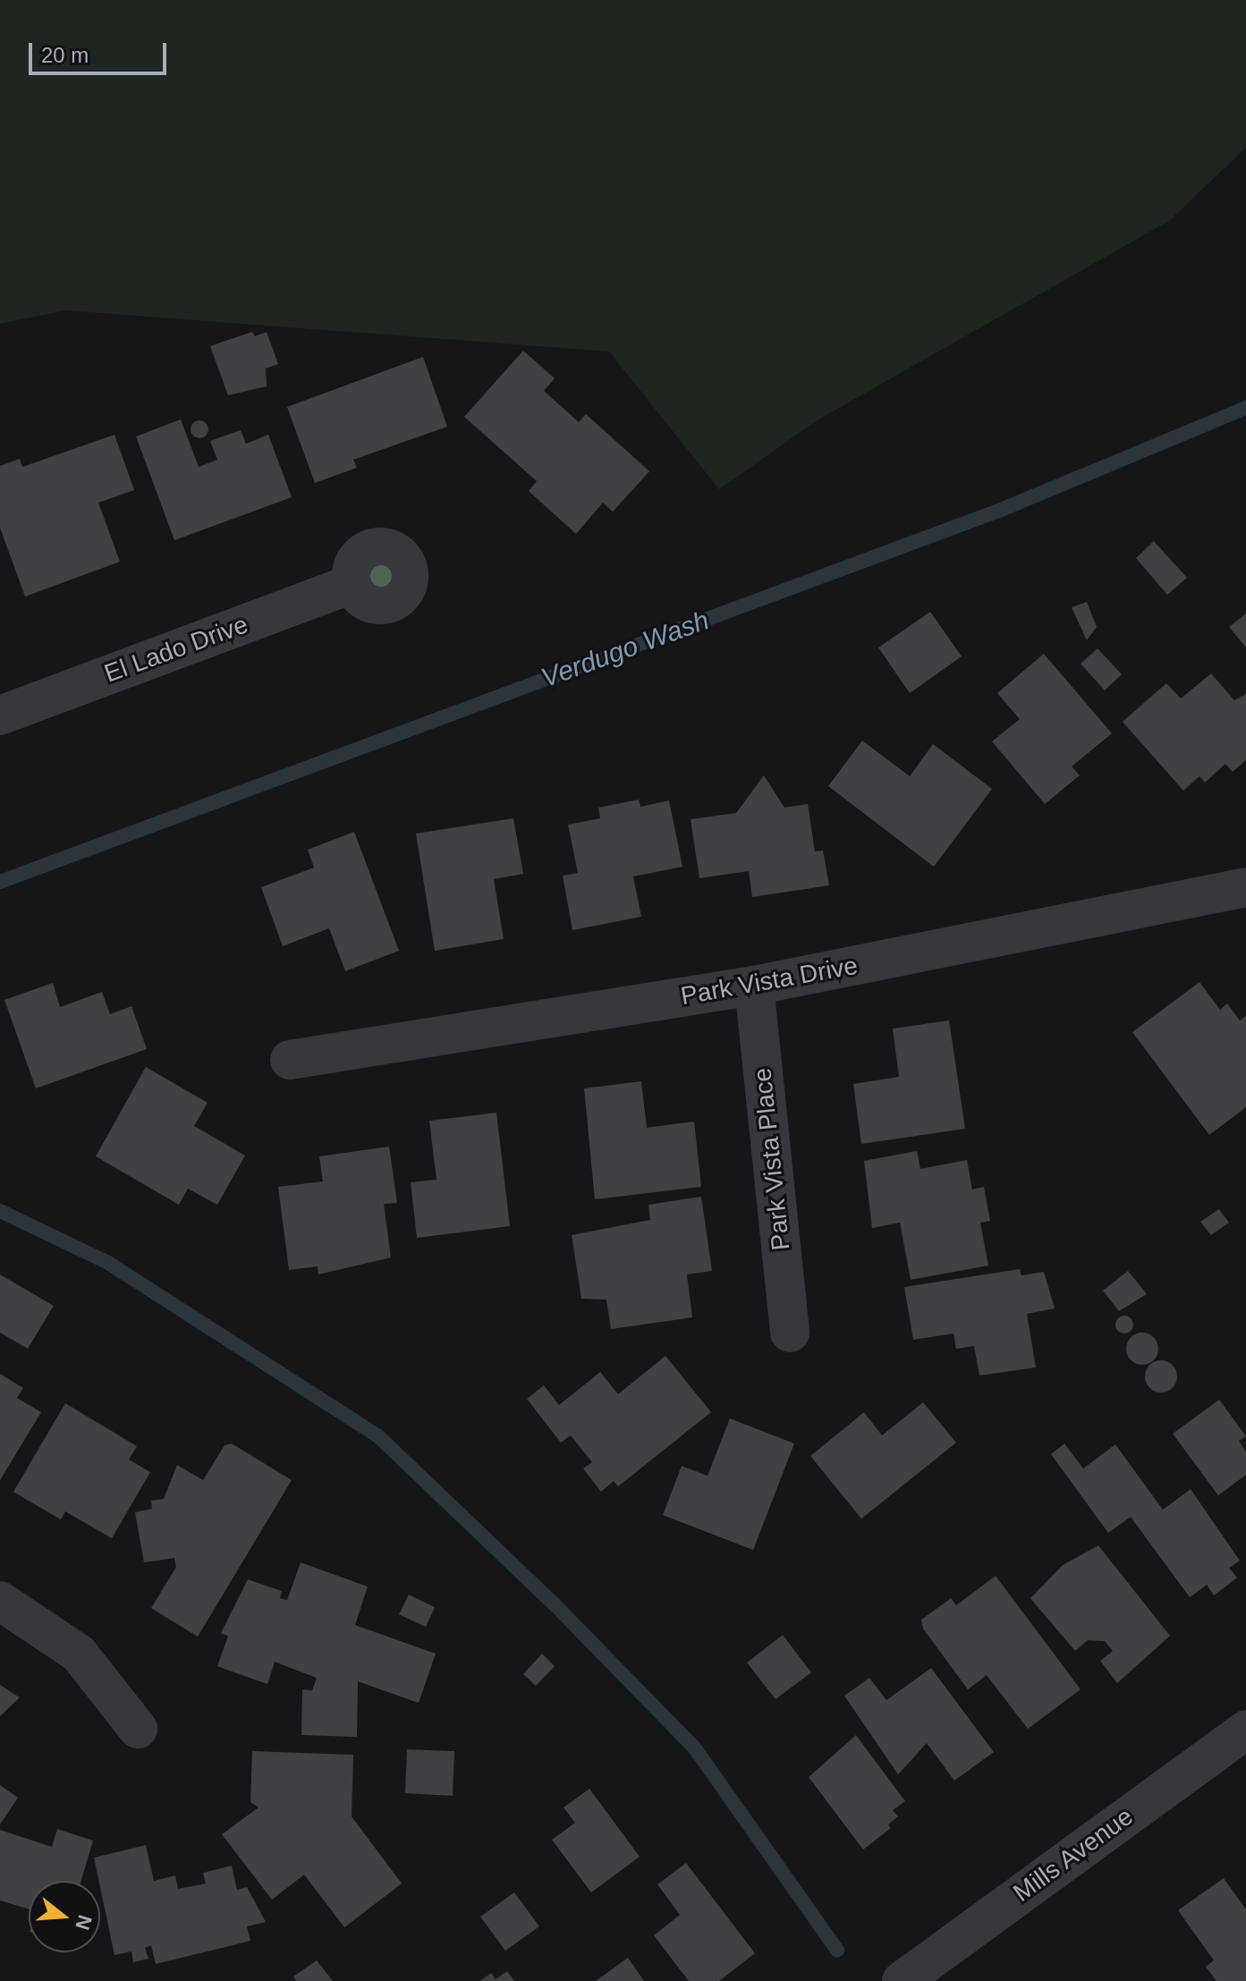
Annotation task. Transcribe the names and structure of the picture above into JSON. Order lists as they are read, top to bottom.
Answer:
{
  "streets": {
    "street": [
      "El Lado Drive",
      "Park Vista Drive",
      "Park Vista Place",
      "Mills Avenue"
    ]
  },
  "crossings": [
    ["Park Vista Drive", "Park Vista Place"]
  ],
  "water": ["Verdugo Wash"],
  "scale_bar": "20 m",
  "north": "right"
}
